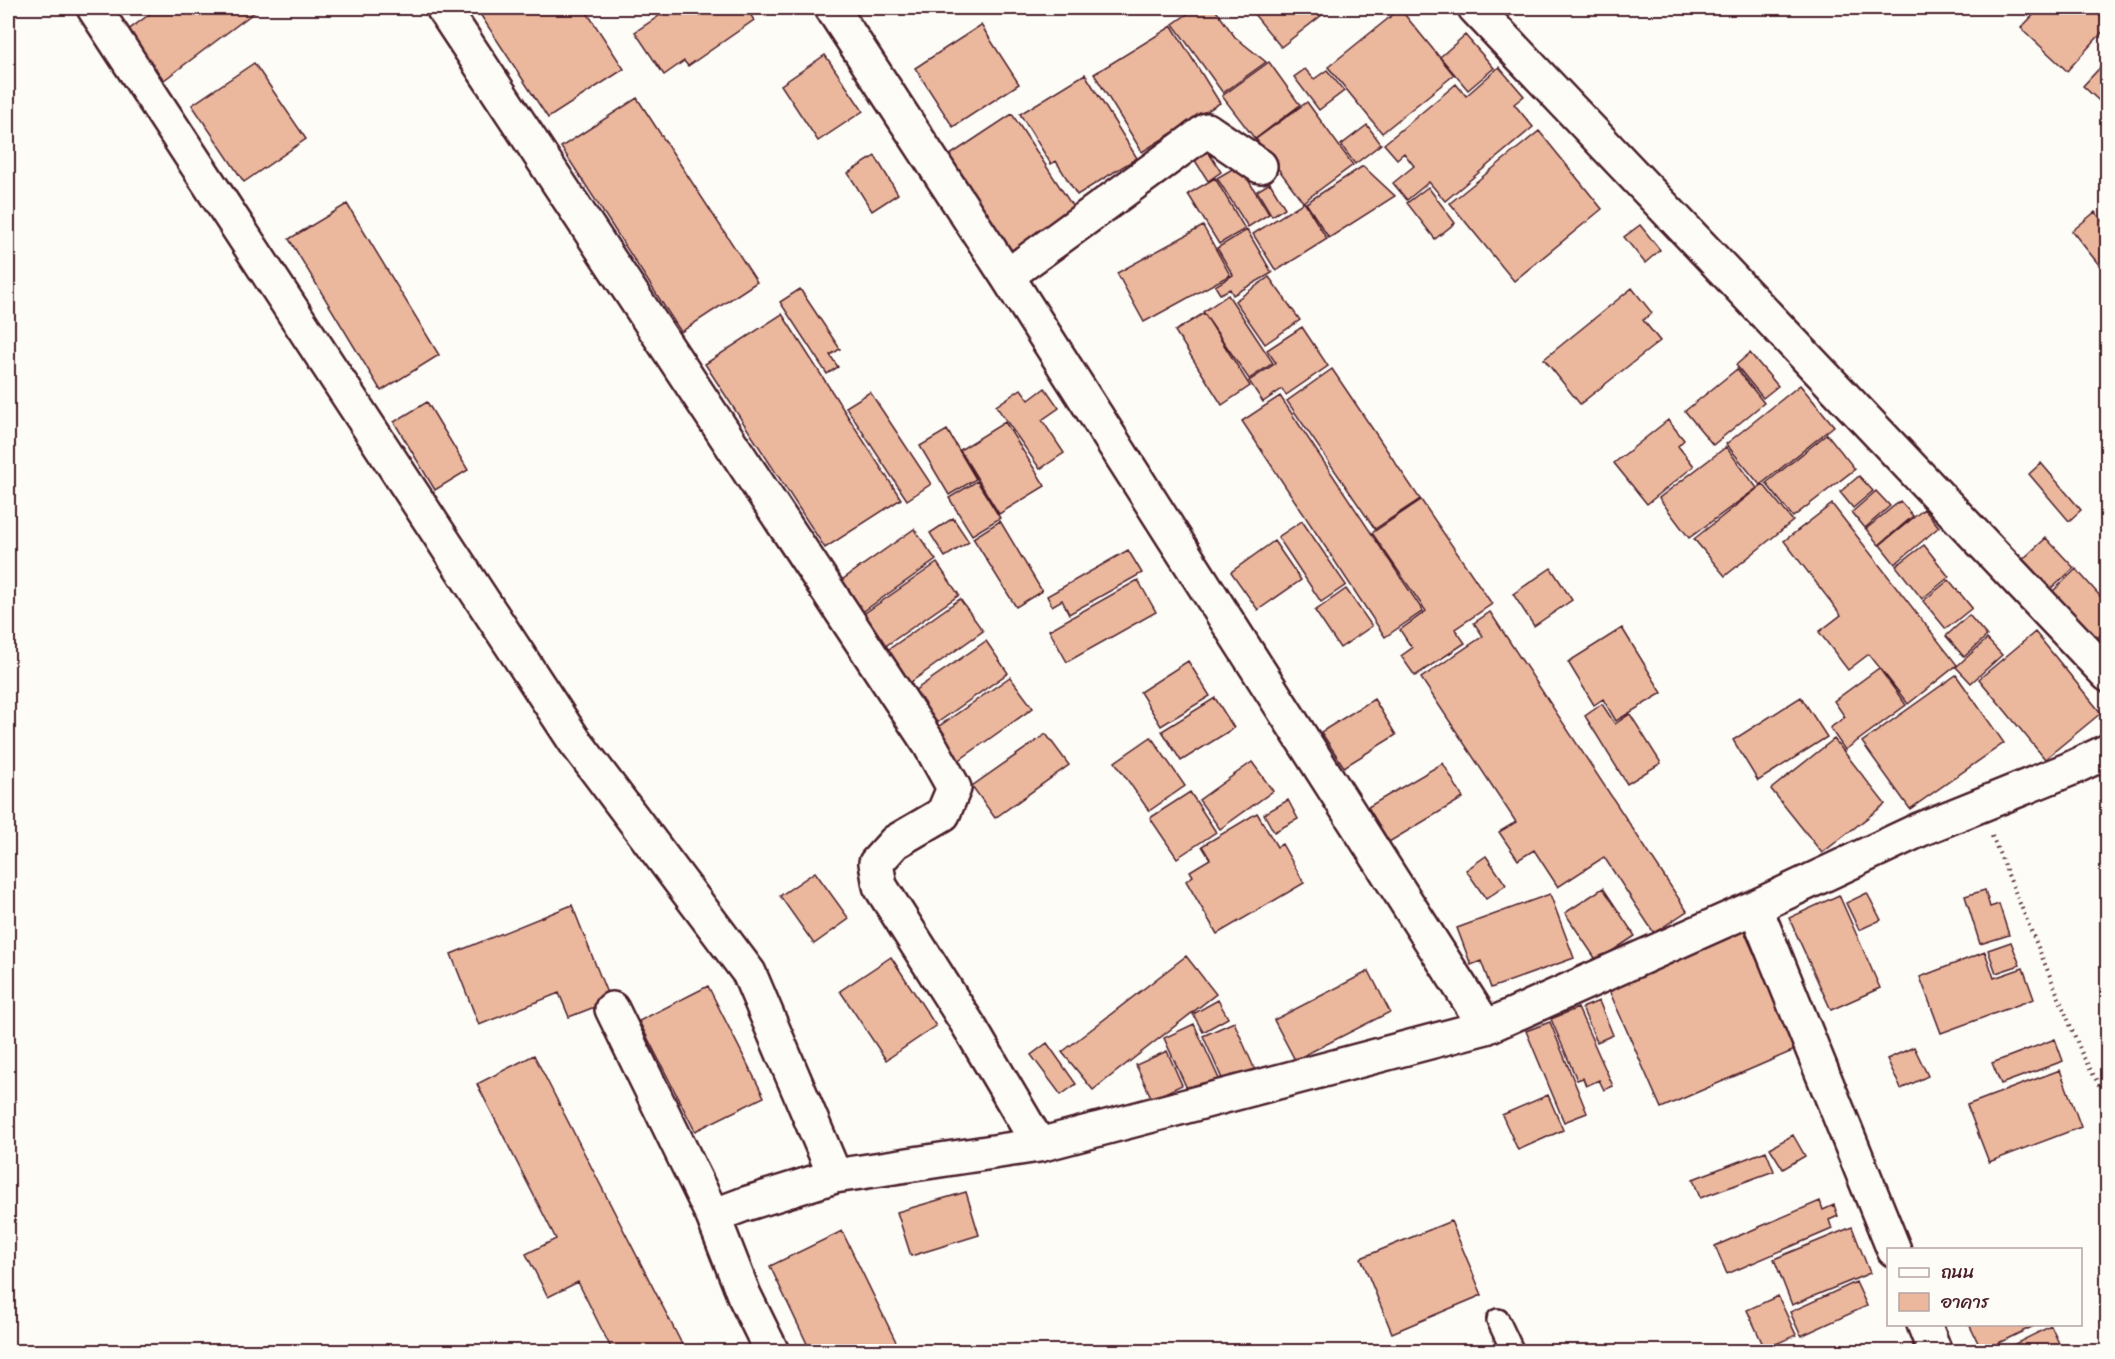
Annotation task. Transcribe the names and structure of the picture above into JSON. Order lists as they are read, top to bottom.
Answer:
{
  "legend": ["ถนน", "อาคาร"]
}
